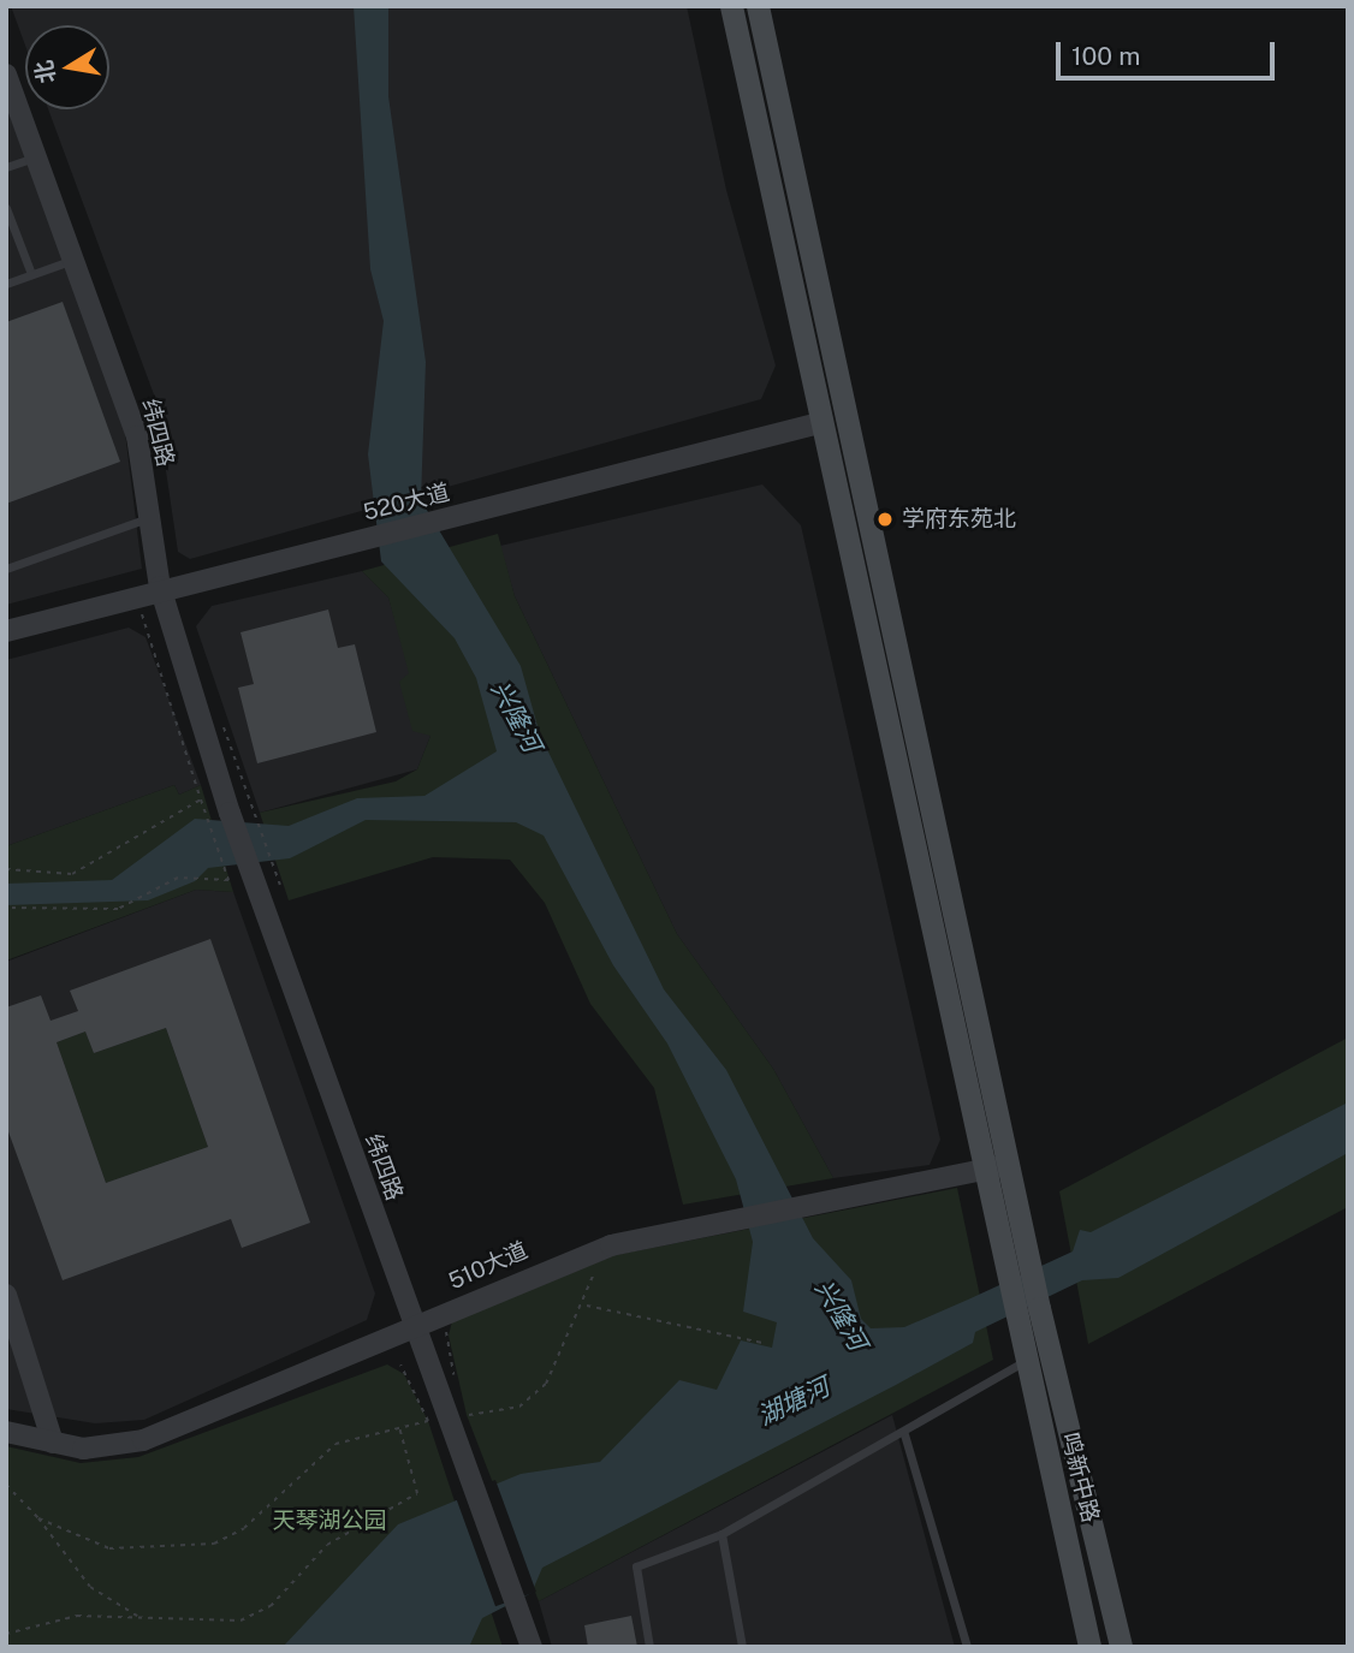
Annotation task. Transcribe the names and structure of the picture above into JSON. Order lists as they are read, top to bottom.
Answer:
{
  "streets": {
    "main road": ["鸣新中路"],
    "street": ["纬四路", "520大道", "510大道"]
  },
  "crossings": [
    ["纬四路", "520大道"],
    ["纬四路", "510大道"],
    ["520大道", "鸣新中路"],
    ["510大道", "鸣新中路"]
  ],
  "water": ["兴隆河", "湖塘河"],
  "parks": ["天琴湖公园"],
  "places": ["学府东苑北"],
  "scale_bar": "100 m",
  "north": "left"
}
